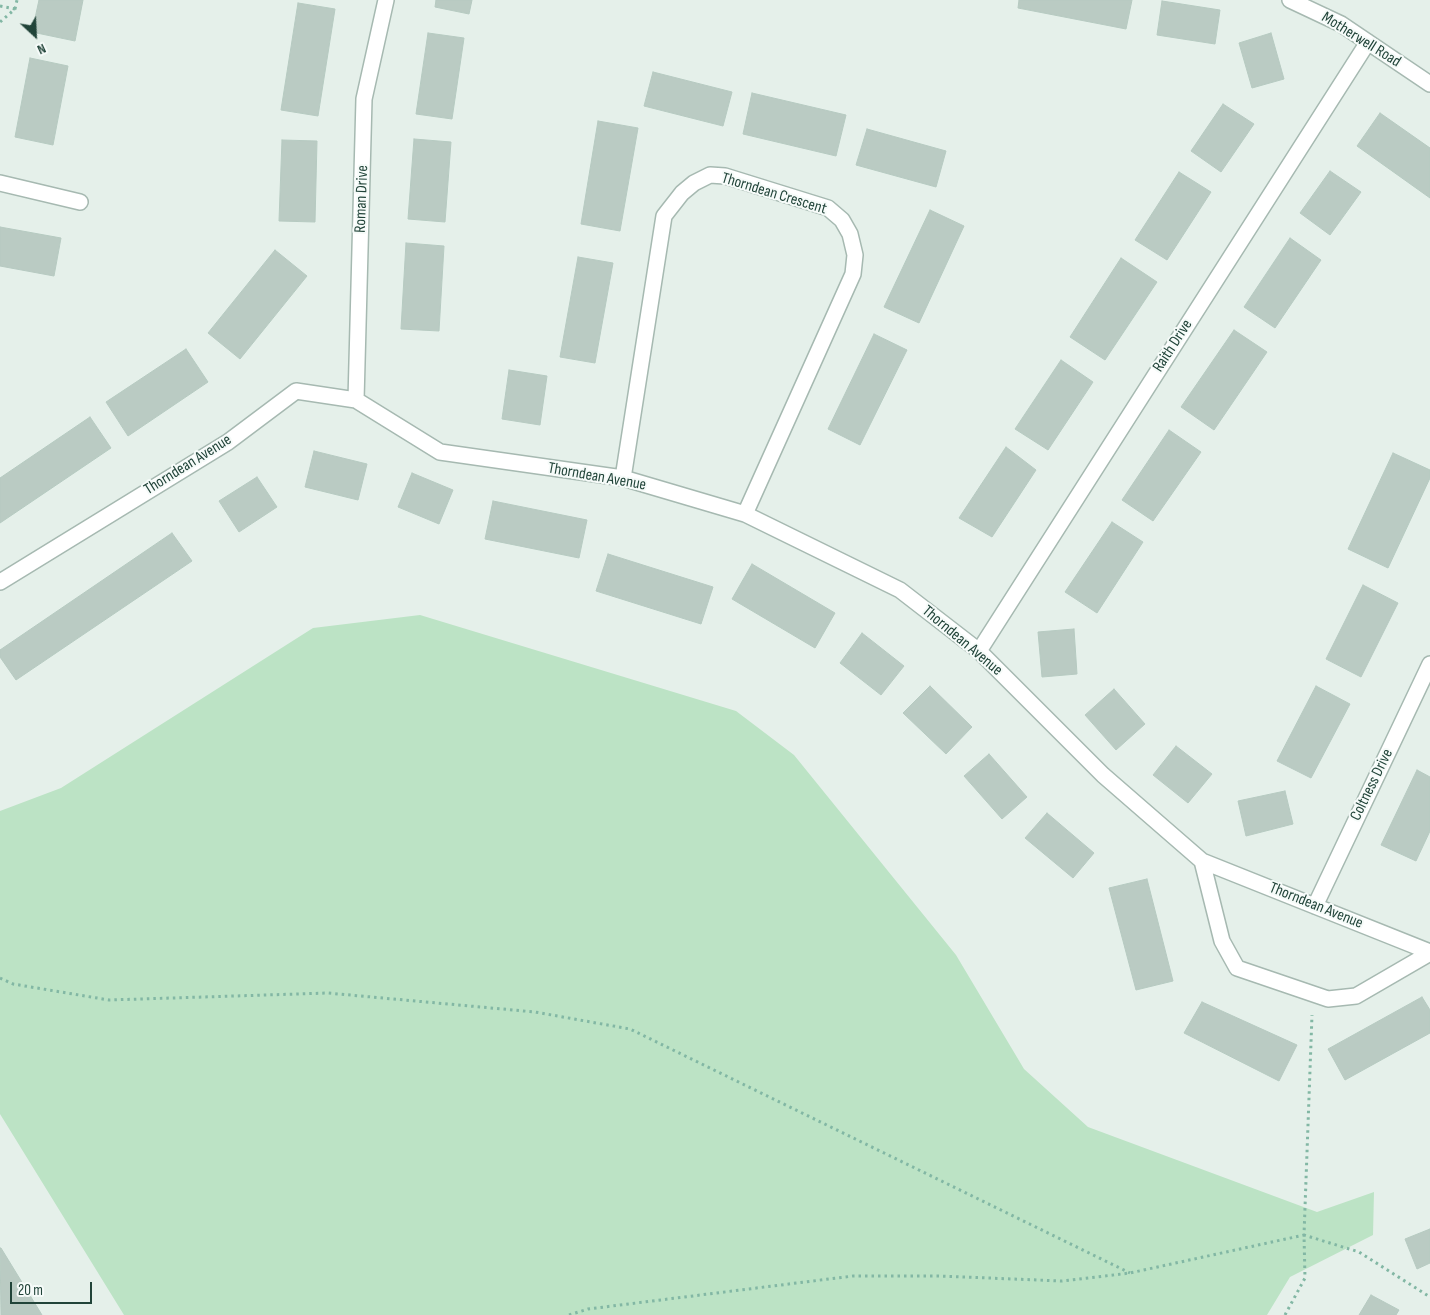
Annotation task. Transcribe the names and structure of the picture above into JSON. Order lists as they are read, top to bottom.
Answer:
{
  "streets": {
    "street": [
      "Motherwell Road",
      "Thorndean Crescent",
      "Roman Drive",
      "Raith Drive",
      "Thorndean Avenue",
      "Coltness Drive"
    ]
  },
  "crossings": [
    ["Motherwell Road", "Raith Drive"],
    ["Thorndean Crescent", "Thorndean Avenue"],
    ["Roman Drive", "Thorndean Avenue"],
    ["Raith Drive", "Thorndean Avenue"],
    ["Thorndean Avenue", "Coltness Drive"]
  ],
  "scale_bar": "20 m",
  "north": "bottom right"
}
